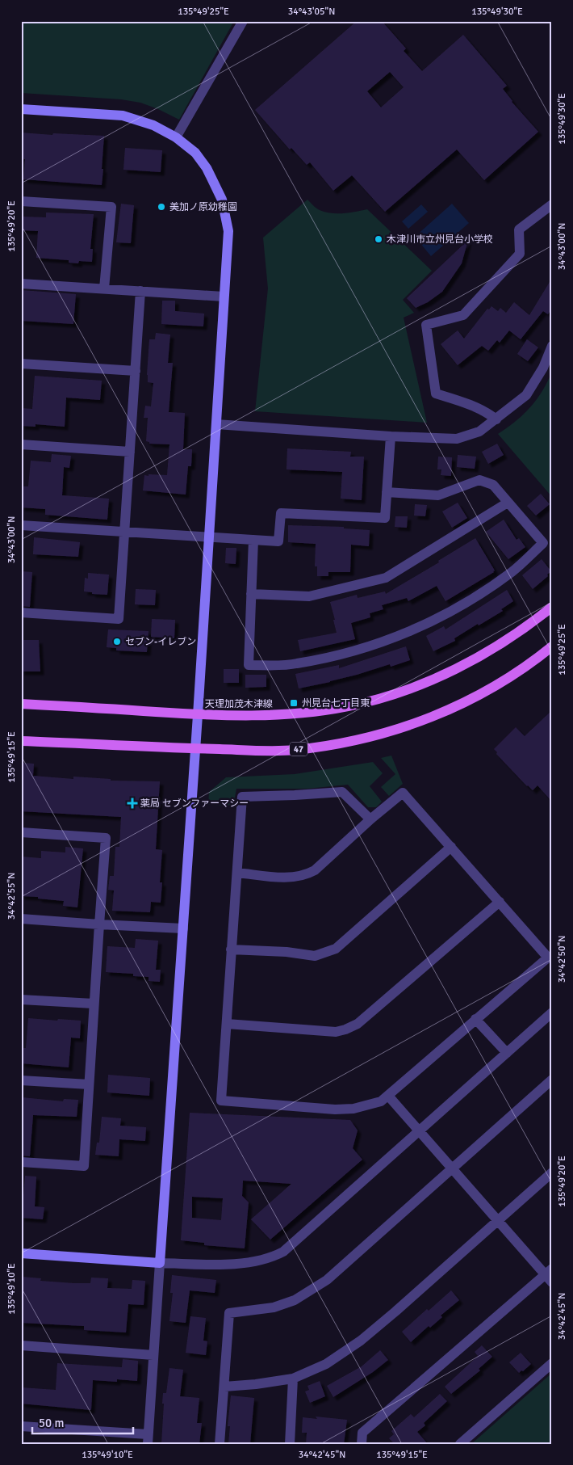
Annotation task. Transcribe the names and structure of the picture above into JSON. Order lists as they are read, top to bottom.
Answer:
{
  "streets": {
    "main road": ["天理加茂木津線", "47"]
  },
  "places": {
    "other": ["美加ノ原幼稚園", "木津川市立州見台小学校", "セブン-イレブン"],
    "transit": ["州見台七丁目東"],
    "health": ["薬局 セブンファーマシー"]
  },
  "scale_bar": "50 m",
  "coordinates": [
    "135°49'25\"E",
    "34°43'05\"N",
    "135°49'30\"E",
    "135°49'20\"E",
    "34°43'00\"N",
    "135°49'15\"E",
    "34°42'55\"N",
    "34°42'50\"N",
    "135°49'10\"E",
    "34°42'45\"N"
  ]
}
